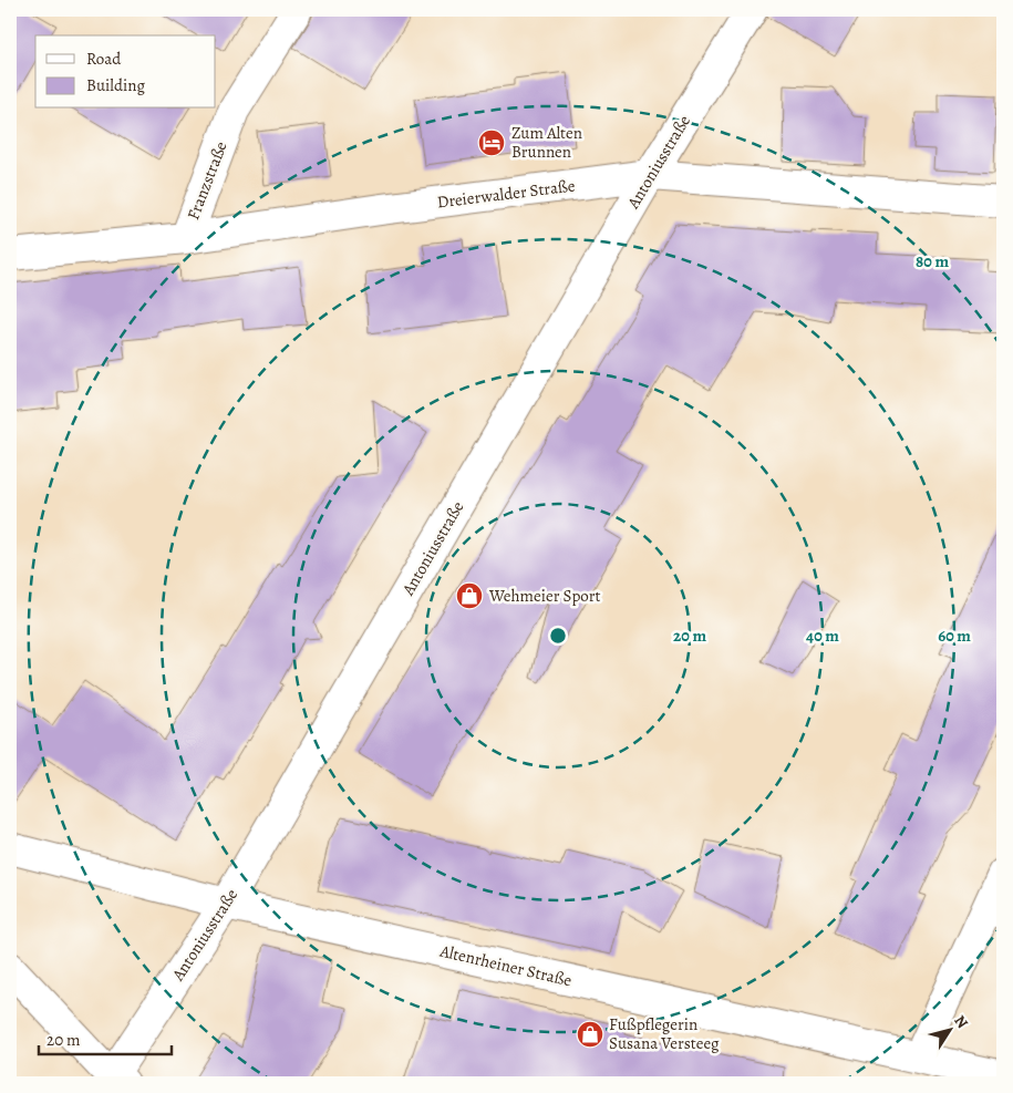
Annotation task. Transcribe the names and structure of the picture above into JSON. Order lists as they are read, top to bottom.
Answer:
{
  "streets": {
    "street": [
      "Antoniusstraße",
      "Franzstraße",
      "Dreierwalder Straße",
      "Altenrheiner Straße"
    ]
  },
  "crossings": [
    ["Antoniusstraße", "Dreierwalder Straße"],
    ["Antoniusstraße", "Altenrheiner Straße"],
    ["Franzstraße", "Dreierwalder Straße"]
  ],
  "places": {
    "hotel": ["Zum Alten Brunnen"],
    "shop": ["Wehmeier Sport", "Fußpflegerin Susana Versteeg"]
  },
  "legend": ["Road", "Building"],
  "scale_bar": "20 m",
  "north": "top right",
  "rings": [
    "80 m",
    "20 m",
    "40 m",
    "60 m"
  ]
}
